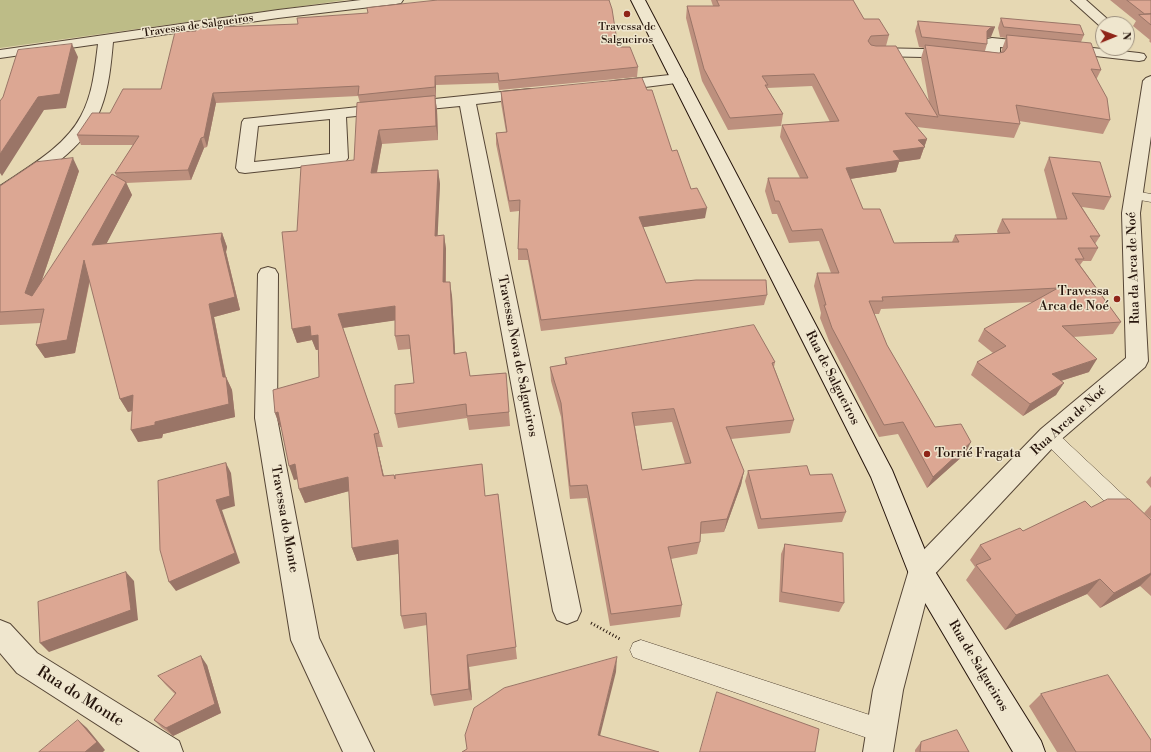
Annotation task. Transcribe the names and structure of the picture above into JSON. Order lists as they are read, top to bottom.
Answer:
{
  "streets": {
    "street": [
      "Travessa de Salgueiros",
      "Rua da Arca de Noé",
      "Travessa Nova de Salgueiros",
      "Rua de Salgueiros",
      "Rua Arca de Noé",
      "Travessa do Monte",
      "Rua do Monte"
    ]
  },
  "crossings": [
    ["Rua da Arca de Noé", "Rua Arca de Noé"],
    ["Rua de Salgueiros", "Rua Arca de Noé"]
  ],
  "places": ["Travessa de Salgueiros", "Travessa Arca de Noé", "Torrié Fragata"],
  "north": "right"
}
